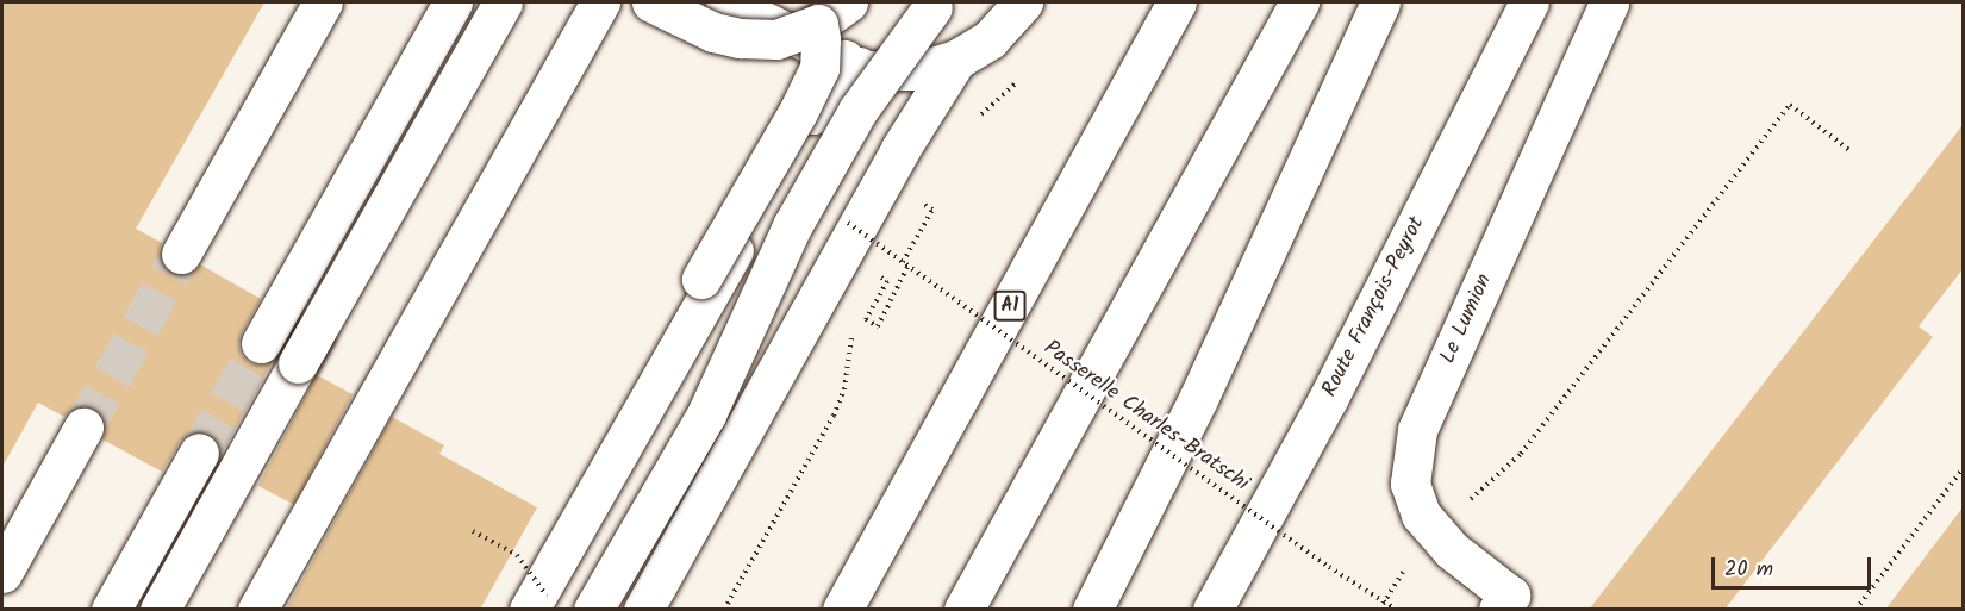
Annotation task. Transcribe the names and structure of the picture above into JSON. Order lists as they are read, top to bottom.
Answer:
{
  "streets": {
    "main road": ["A1", "Route François-Peyrot", "Le Lumion"],
    "path": ["Passerelle Charles-Bratschi"]
  },
  "scale_bar": "20 m"
}
